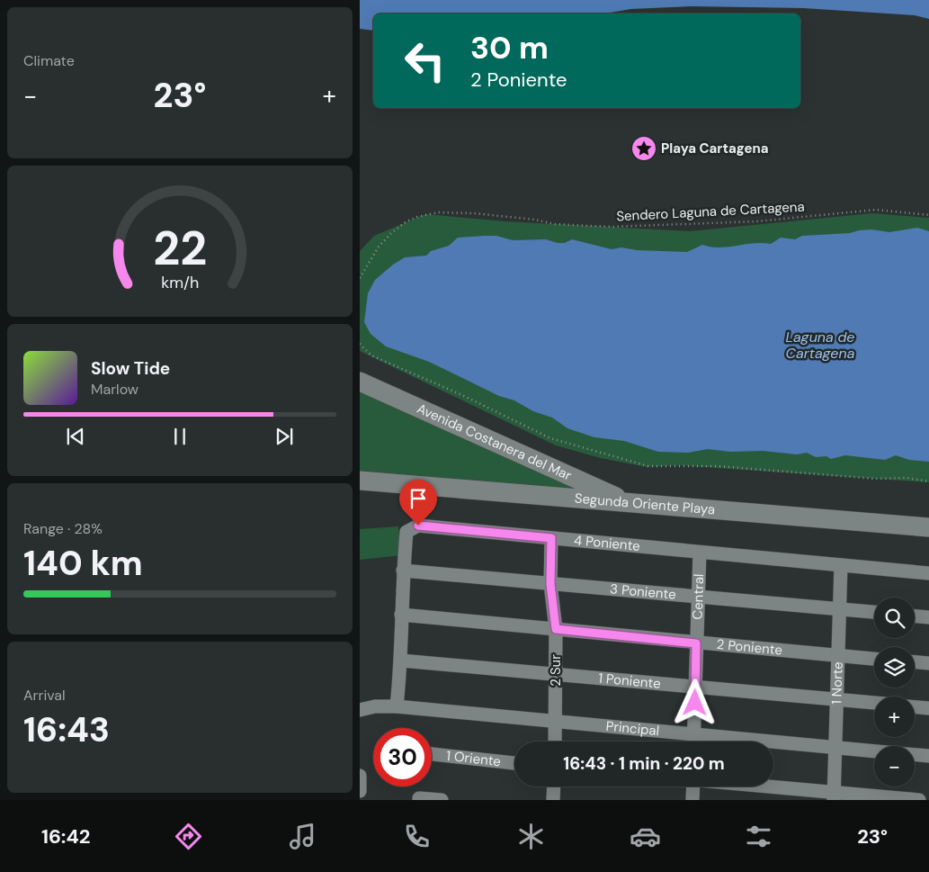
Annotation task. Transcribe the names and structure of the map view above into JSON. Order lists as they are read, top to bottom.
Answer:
{
  "streets": {
    "street": [
      "Avenida Costanera del Mar",
      "Segunda Oriente Playa",
      "4 Poniente",
      "3 Poniente",
      "Central",
      "2 Poniente",
      "2 Sur",
      "1 Poniente",
      "1 Norte",
      "Principal",
      "1 Oriente"
    ],
    "path": ["Sendero Laguna de Cartagena"]
  },
  "crossings": [
    ["Avenida Costanera del Mar", "Segunda Oriente Playa"],
    ["4 Poniente", "3 Poniente"],
    ["4 Poniente", "Central"],
    ["4 Poniente", "2 Poniente"],
    ["4 Poniente", "2 Sur"],
    ["4 Poniente", "1 Poniente"],
    ["4 Poniente", "1 Norte"],
    ["4 Poniente", "Principal"],
    ["3 Poniente", "Central"],
    ["3 Poniente", "2 Sur"],
    ["3 Poniente", "1 Norte"],
    ["Central", "2 Poniente"],
    ["Central", "1 Poniente"],
    ["Central", "Principal"],
    ["2 Poniente", "2 Sur"],
    ["2 Poniente", "1 Norte"],
    ["2 Sur", "1 Poniente"],
    ["2 Sur", "Principal"],
    ["1 Poniente", "1 Norte"],
    ["1 Norte", "Principal"]
  ],
  "water": ["Laguna de Cartagena"],
  "places": {
    "place": ["Playa Cartagena"]
  },
  "page": {
    "tile": [
      "Climate",
      ["Range · 28%", "140 km"],
      ["Arrival", "16:43"]
    ],
    "turn": ["30 m", "2 Poniente"],
    "heat": ["−", "23°", "+"],
    "song": ["Slow Tide", "Marlow"],
    "map_buttons": ["+", "−"],
    "limit": "30",
    "trip": "16:43 · 1 min · 220 m",
    "tabs": ["16:42", "23°"],
    "gauge": ["22", "km/h"]
  }
}
